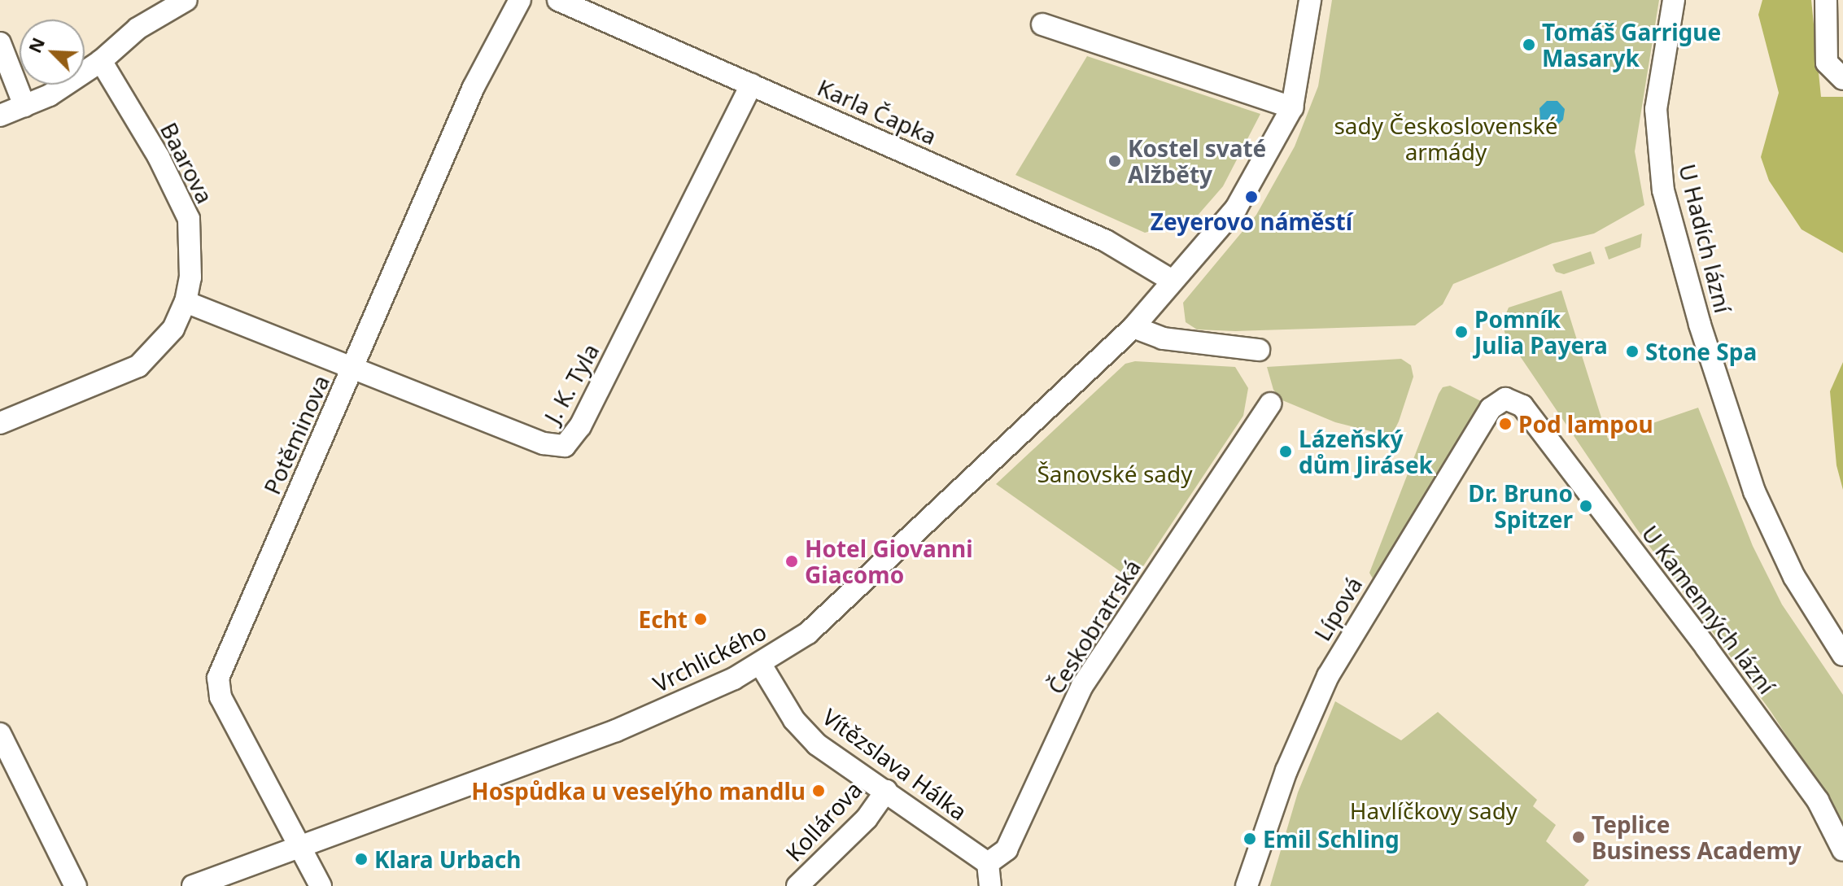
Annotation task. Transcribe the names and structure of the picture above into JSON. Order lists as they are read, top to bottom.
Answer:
{
  "streets": {
    "street": [
      "Karla Čapka",
      "Baarova",
      "U Hadích lázní",
      "J. K. Tyla",
      "Potěminova",
      "Lípová",
      "U Kamenných lázní",
      "Českobratrská",
      "Vrchlického",
      "Vítězslava Hálka",
      "Kollárova"
    ]
  },
  "crossings": [
    ["Karla Čapka", "J. K. Tyla"],
    ["Karla Čapka", "Vrchlického"],
    ["Baarova", "J. K. Tyla"],
    ["J. K. Tyla", "Potěminova"],
    ["Potěminova", "Vrchlického"],
    ["Lípová", "U Kamenných lázní"],
    ["Českobratrská", "Vítězslava Hálka"],
    ["Vrchlického", "Vítězslava Hálka"],
    ["Vítězslava Hálka", "Kollárova"]
  ],
  "parks": ["sady Československé armády", "Šanovské sady", "Havlíčkovy sady"],
  "places": [
    "Tomáš Garrigue Masaryk",
    "Kostel svaté Alžběty",
    "Zeyerovo náměstí",
    "Pomník Julia Payera",
    "Stone Spa",
    "Pod lampou",
    "Lázeňský dům Jirásek",
    "Dr. Bruno Spitzer",
    "Hotel Giovanni Giacomo",
    "Echt",
    "Hospůdka u veselýho mandlu",
    "Teplice Business Academy",
    "Emil Schling",
    "Klara Urbach"
  ],
  "north": "top left"
}
